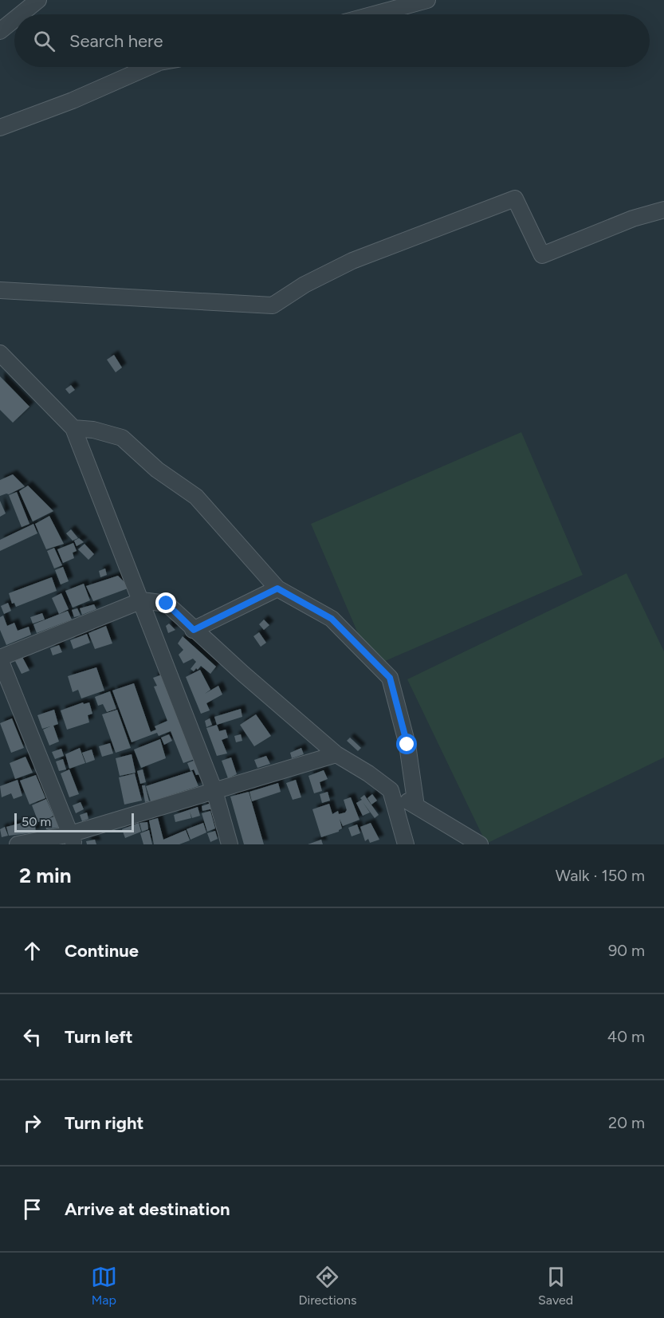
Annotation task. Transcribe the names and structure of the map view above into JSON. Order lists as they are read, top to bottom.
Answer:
{
  "scale_bar": "50 m",
  "page": {
    "search": "Search here",
    "scale": "50 m",
    "heading": ["2 min", "Walk · 150 m"],
    "list": [
      ["Continue", "90 m"],
      ["Turn left", "40 m"],
      ["Turn right", "20 m"],
      "Arrive at destination"
    ],
    "nav": ["Map", "Directions", "Saved"]
  }
}
